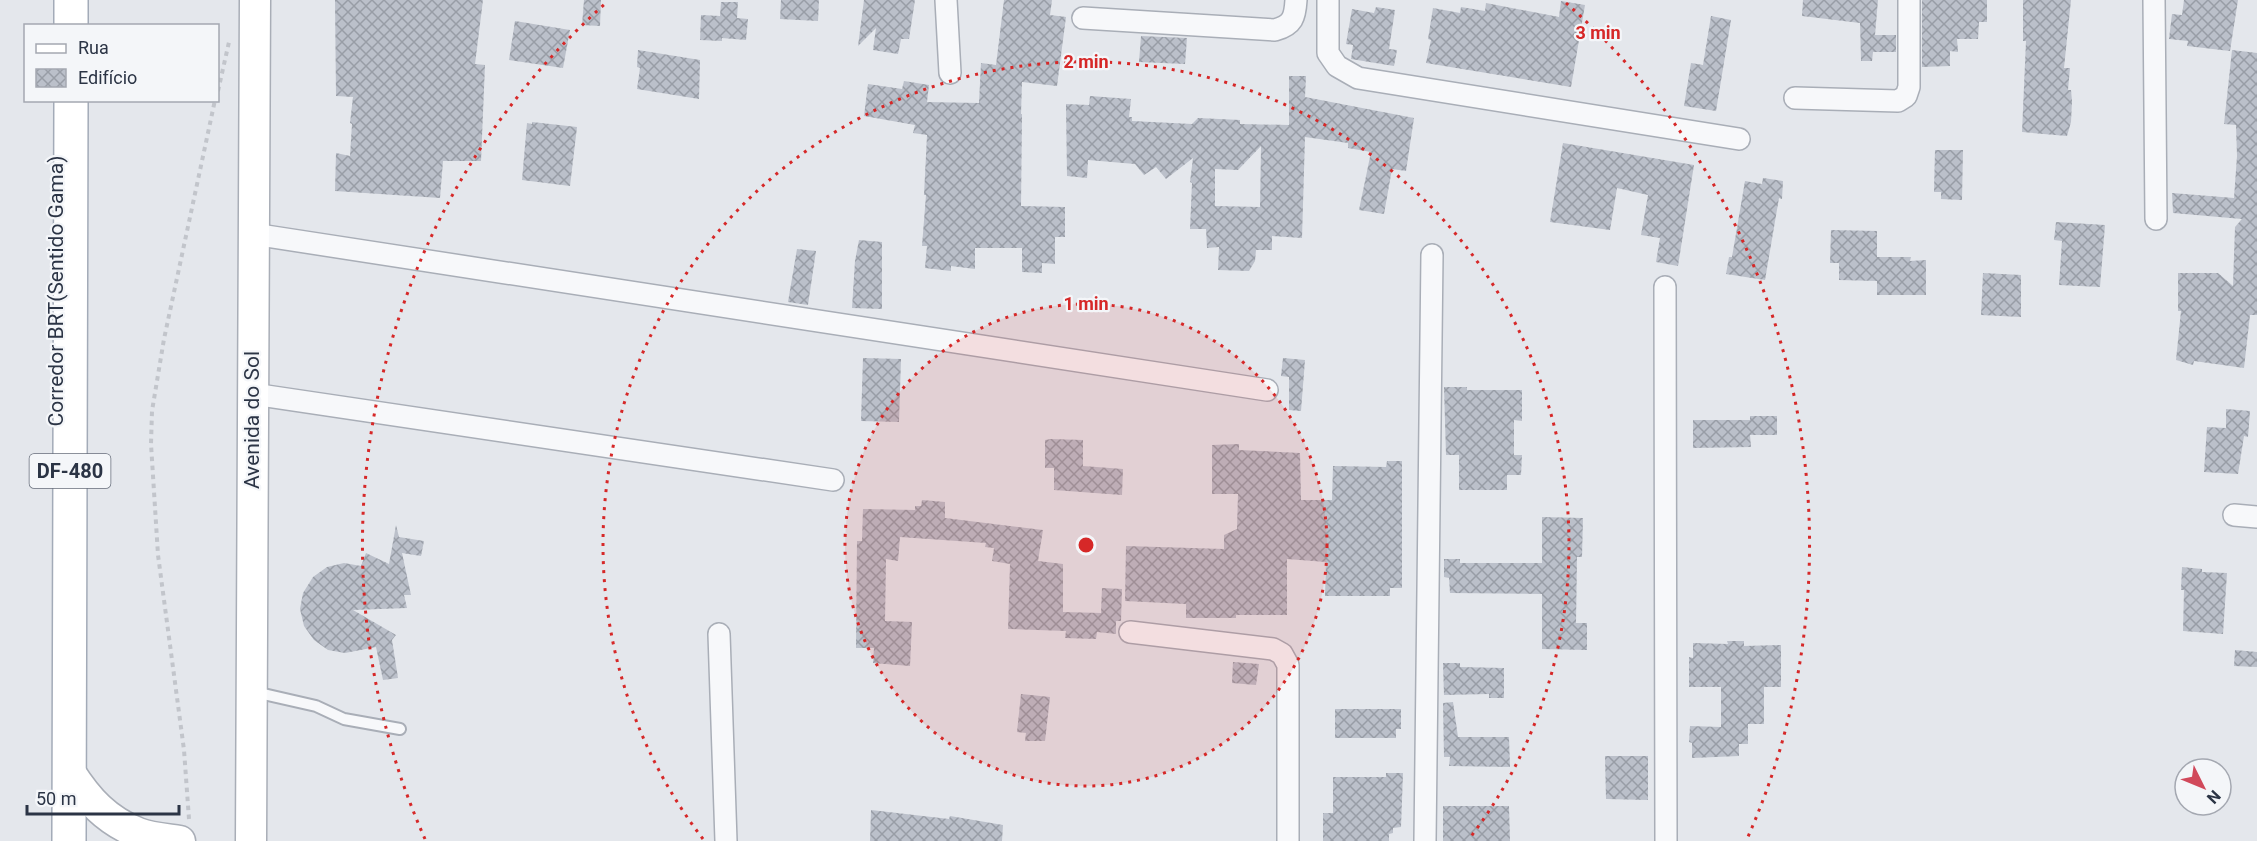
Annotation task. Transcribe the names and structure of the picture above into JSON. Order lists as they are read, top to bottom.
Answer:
{
  "streets": {
    "main road": ["DF-480"],
    "street": ["Avenida do Sol"]
  },
  "legend": ["Rua", "Edifício"],
  "scale_bar": "50 m",
  "north": "bottom right",
  "rings": ["3 min", "2 min", "1 min"]
}
